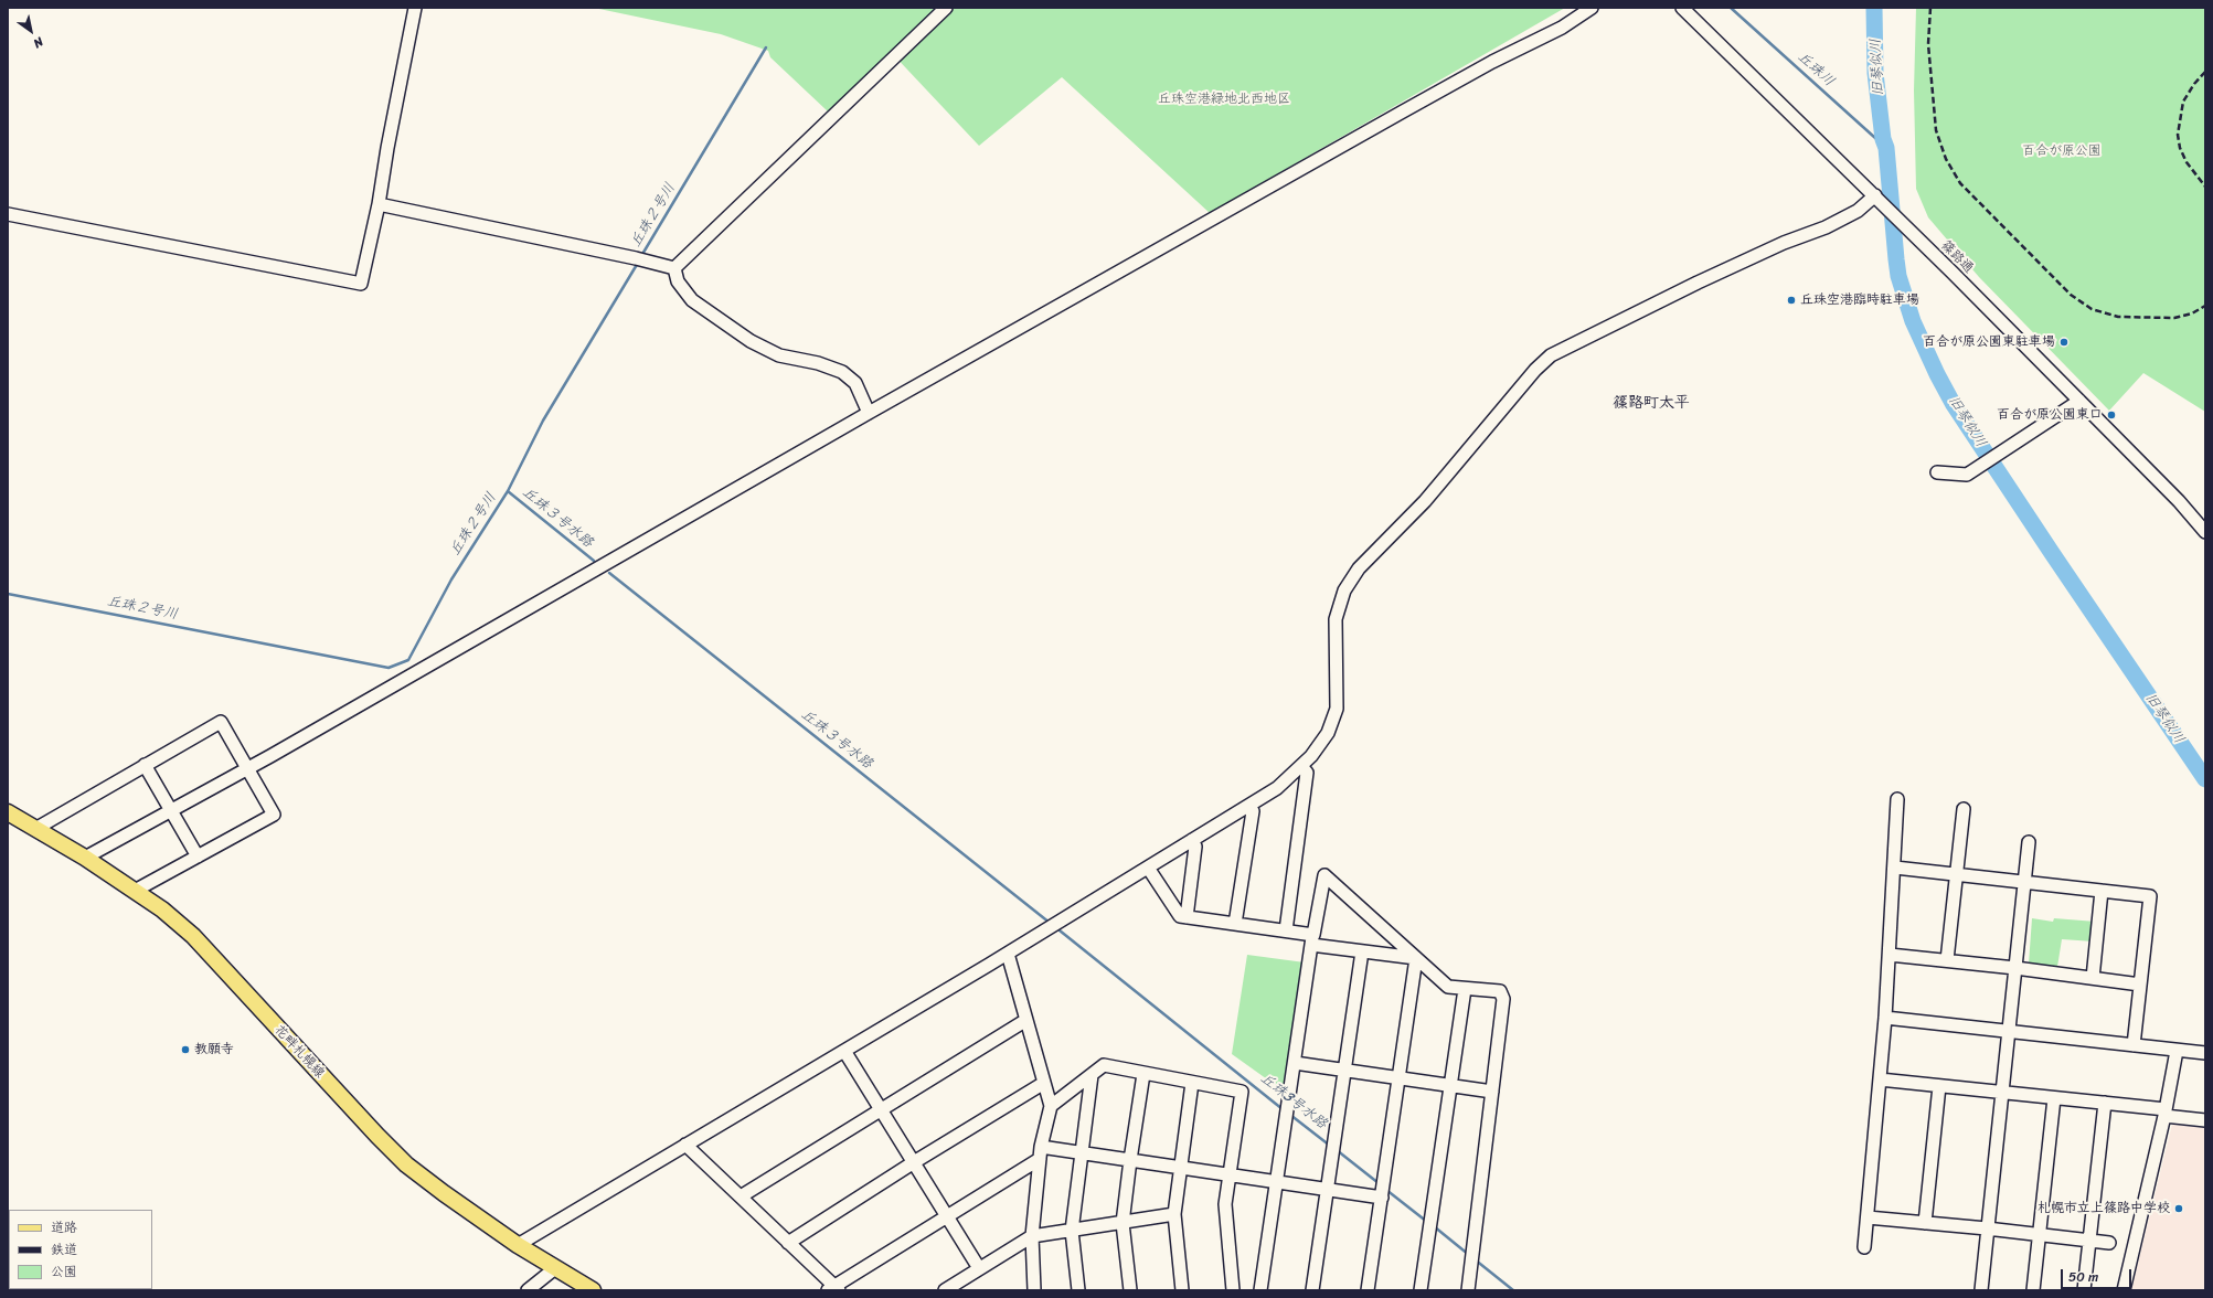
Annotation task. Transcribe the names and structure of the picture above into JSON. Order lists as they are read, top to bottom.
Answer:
{
  "streets": {
    "main road": ["花畔札幌線"],
    "street": ["篠路通"]
  },
  "districts": ["篠路町太平"],
  "water": [
    "旧琴似川",
    "丘珠川",
    "丘珠２号川",
    "丘珠３号水路",
    "丘珠3号水路"
  ],
  "parks": ["丘珠空港緑地北西地区", "百合が原公園"],
  "places": [
    "丘珠空港臨時駐車場",
    "百合が原公園東駐車場",
    "百合が原公園東口",
    "教願寺",
    "札幌市立上篠路中学校"
  ],
  "legend": ["道路", "鉄道", "公園"],
  "scale_bar": "50 m",
  "north": "bottom right"
}
